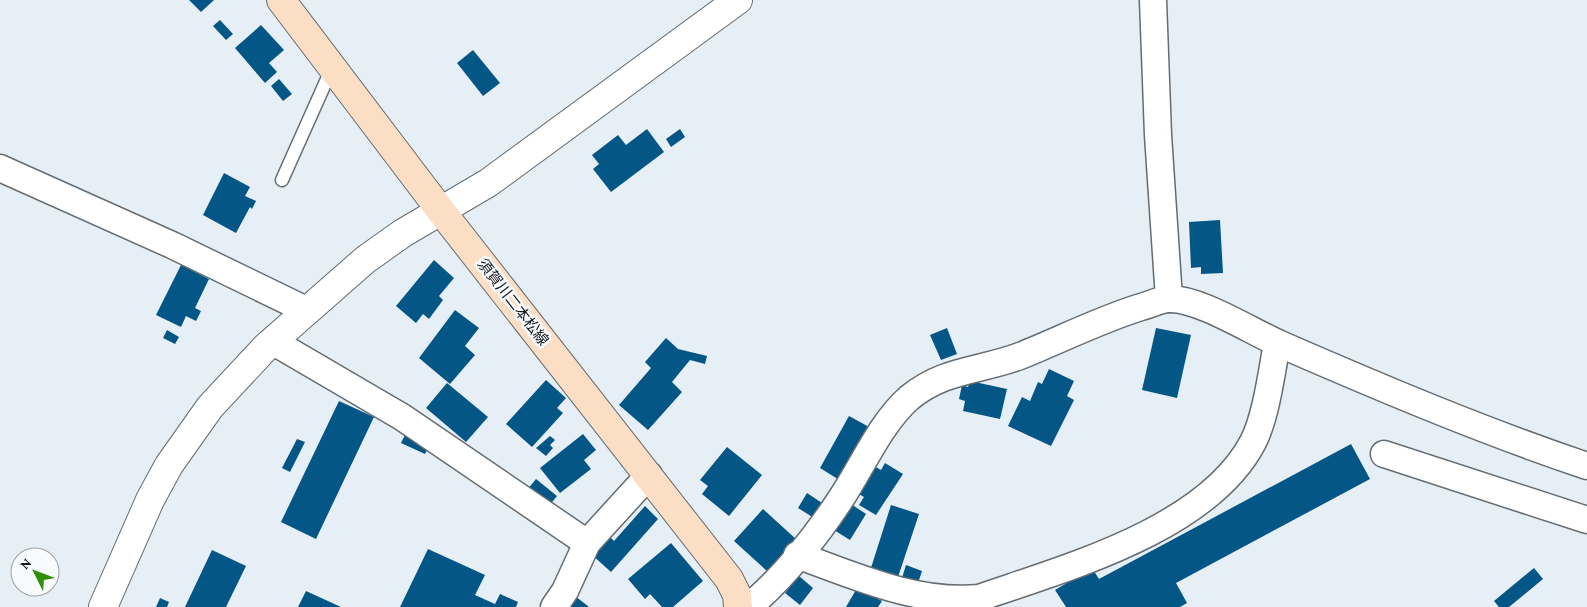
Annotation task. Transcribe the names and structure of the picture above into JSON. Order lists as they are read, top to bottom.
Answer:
{
  "streets": {
    "main road": ["須賀川二本松線"]
  },
  "north": "top left"
}
